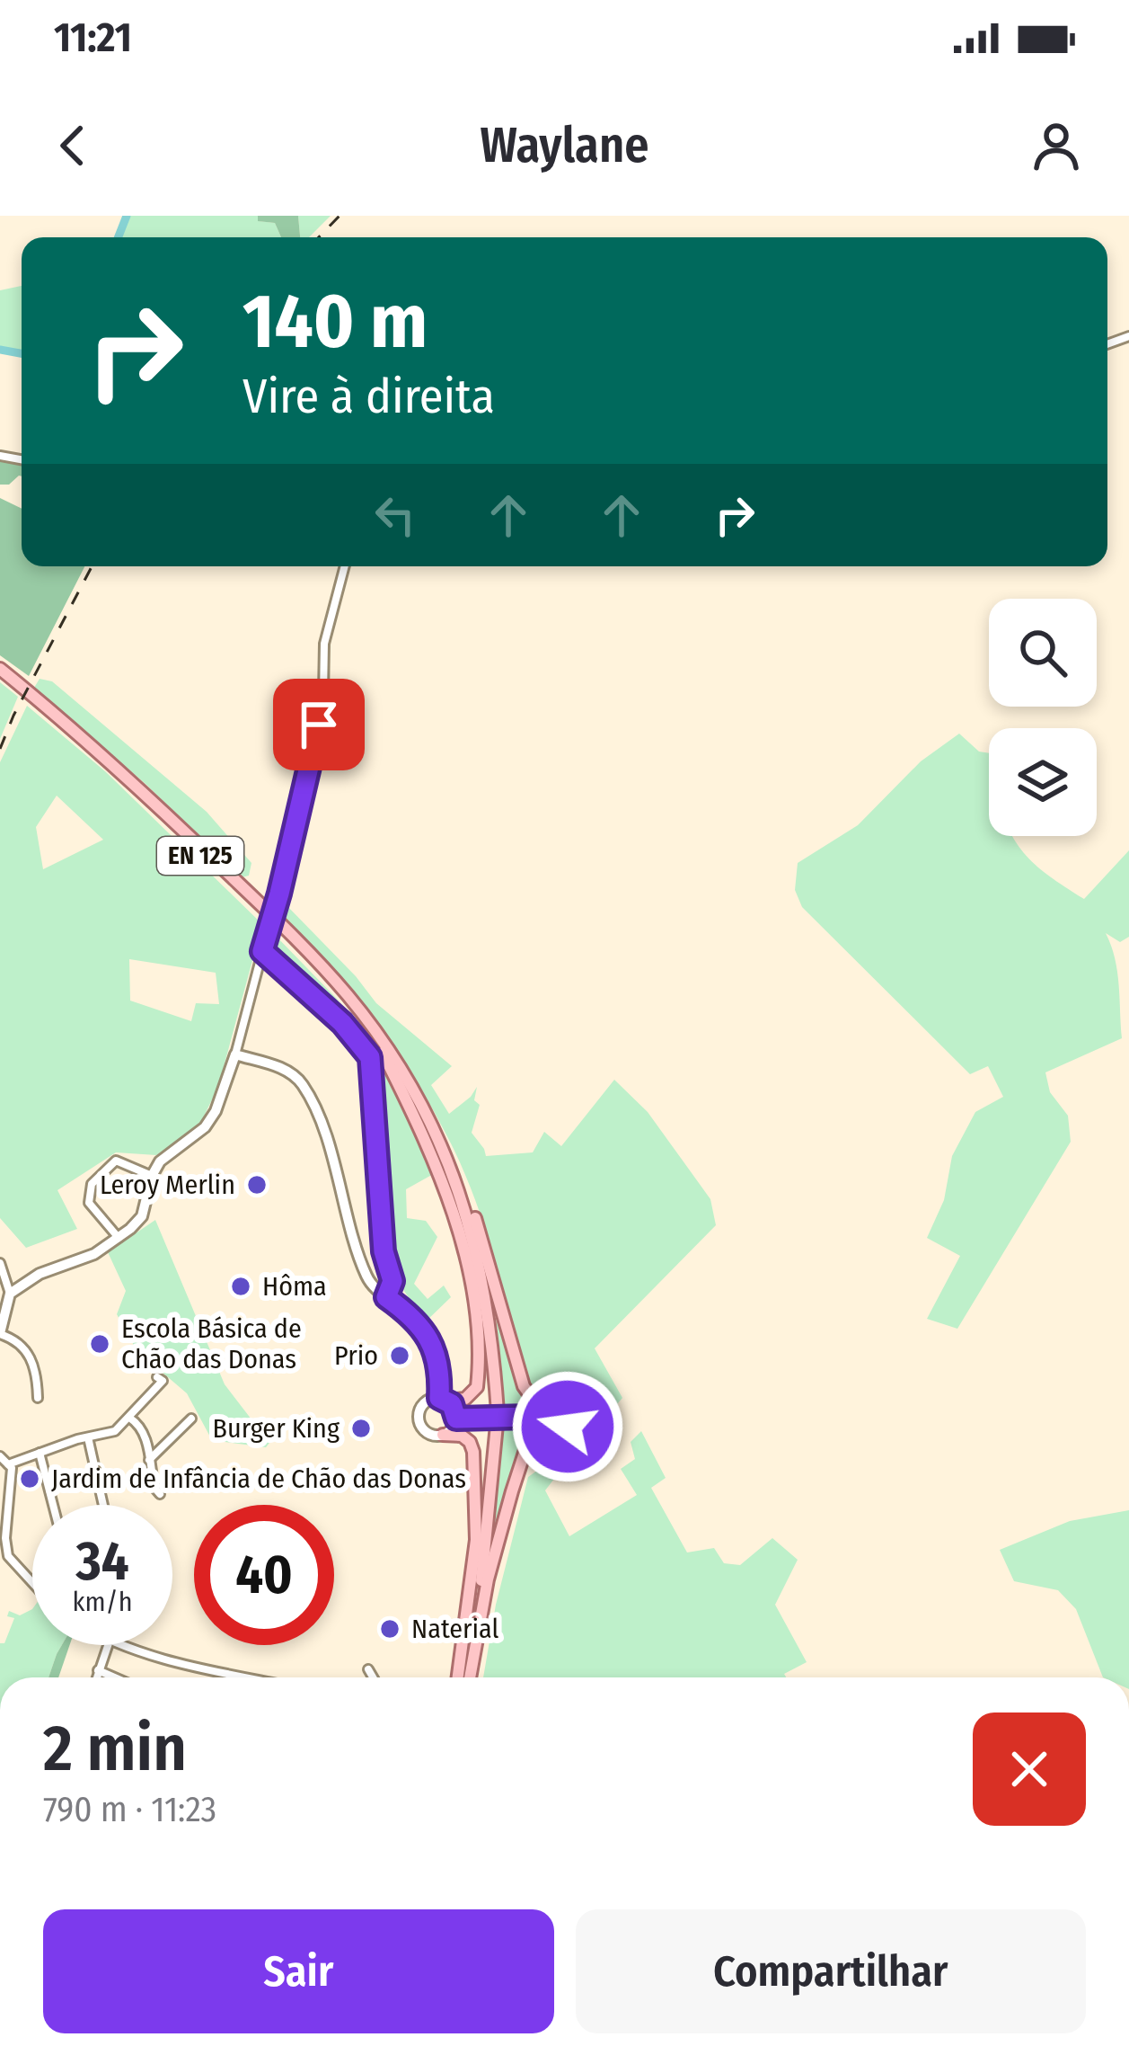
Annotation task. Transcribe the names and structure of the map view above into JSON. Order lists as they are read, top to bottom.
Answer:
{
  "streets": {
    "main road": ["EN 125"]
  },
  "places": [
    "Leroy Merlin",
    "Hôma",
    "Escola Básica de Chão das Donas",
    "Prio",
    "Burger King",
    "Jardim de Infância de Chão das Donas",
    "Naterial"
  ],
  "page": {
    "status": "11:21",
    "header": "Waylane",
    "turn": ["140 m", "Vire à direita"],
    "speed": "34 km/h",
    "limit": "40",
    "heading": ["2 min", "790 m · 11:23"],
    "buttons": ["Sair", "Compartilhar"]
  }
}
